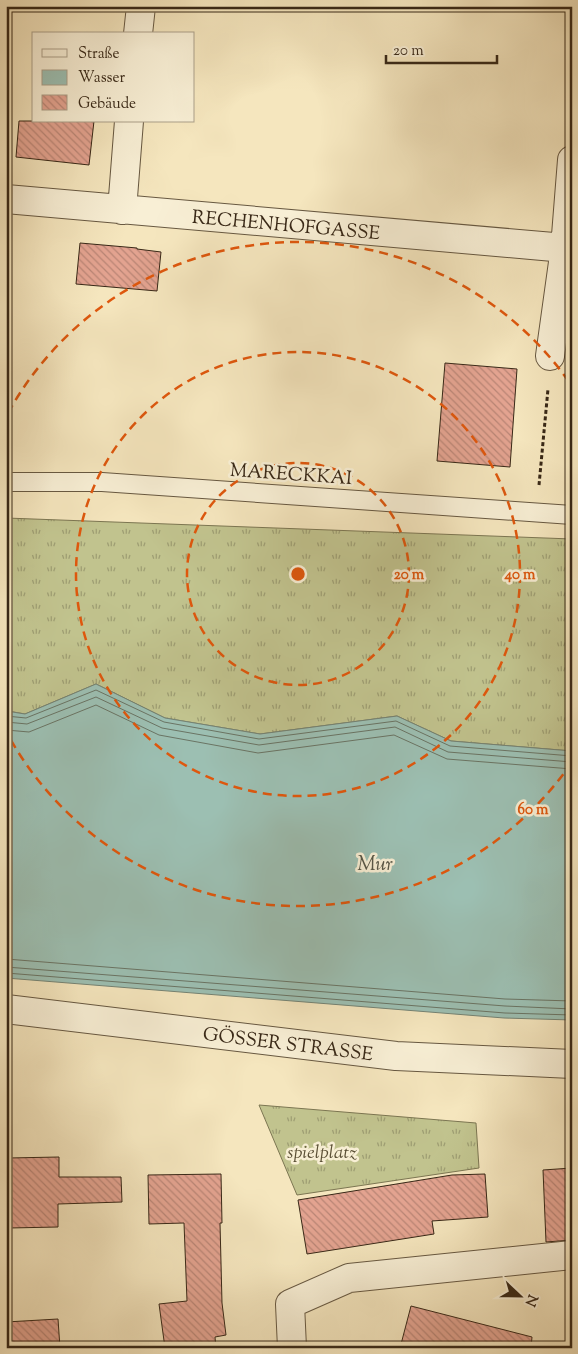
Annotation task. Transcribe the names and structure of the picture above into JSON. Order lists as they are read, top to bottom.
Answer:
{
  "streets": {
    "street": ["RECHENHOFGASSE", "GÖSSER STRASSE"],
    "lane": ["MARECKKAI"]
  },
  "water": ["Mur"],
  "parks": ["spielplatz"],
  "legend": ["Straße", "Wasser", "Gebäude"],
  "scale_bar": "20 m",
  "north": "right",
  "rings": ["20 m", "40 m", "60 m"]
}
